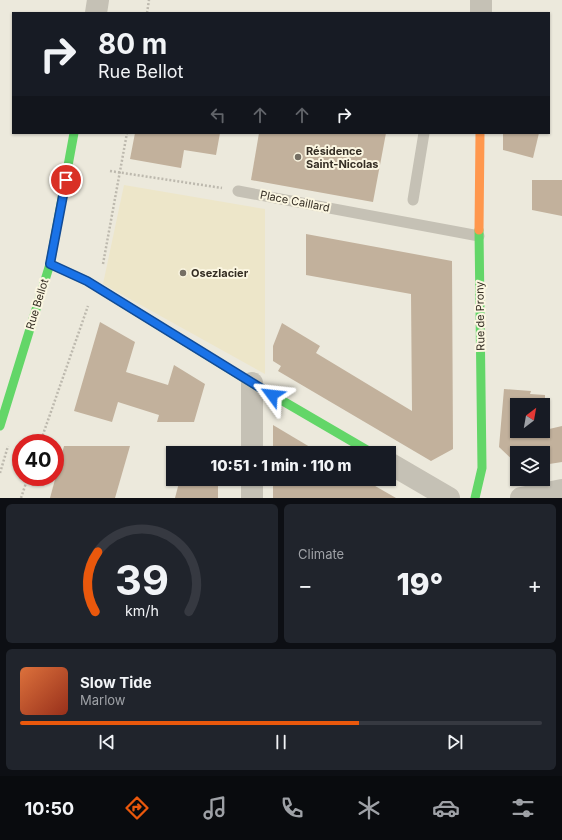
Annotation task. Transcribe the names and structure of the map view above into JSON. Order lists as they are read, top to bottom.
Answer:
{
  "streets": {
    "street": ["Rue Bellot", "Rue de Prony"],
    "lane": ["Place Caillard"]
  },
  "crossings": [
    ["Place Caillard", "Rue de Prony"]
  ],
  "places": ["Résidence Saint-Nicolas", "Osezlacier"],
  "north": "top right",
  "page": {
    "turn": ["80 m", "Rue Bellot"],
    "limit": "40",
    "trip": "10:51 · 1 min · 110 m",
    "tile": "Climate",
    "heat": ["−", "19°", "+"],
    "song": ["Slow Tide", "Marlow"],
    "tabs": "10:50",
    "gauge": ["39", "km/h"]
  }
}
